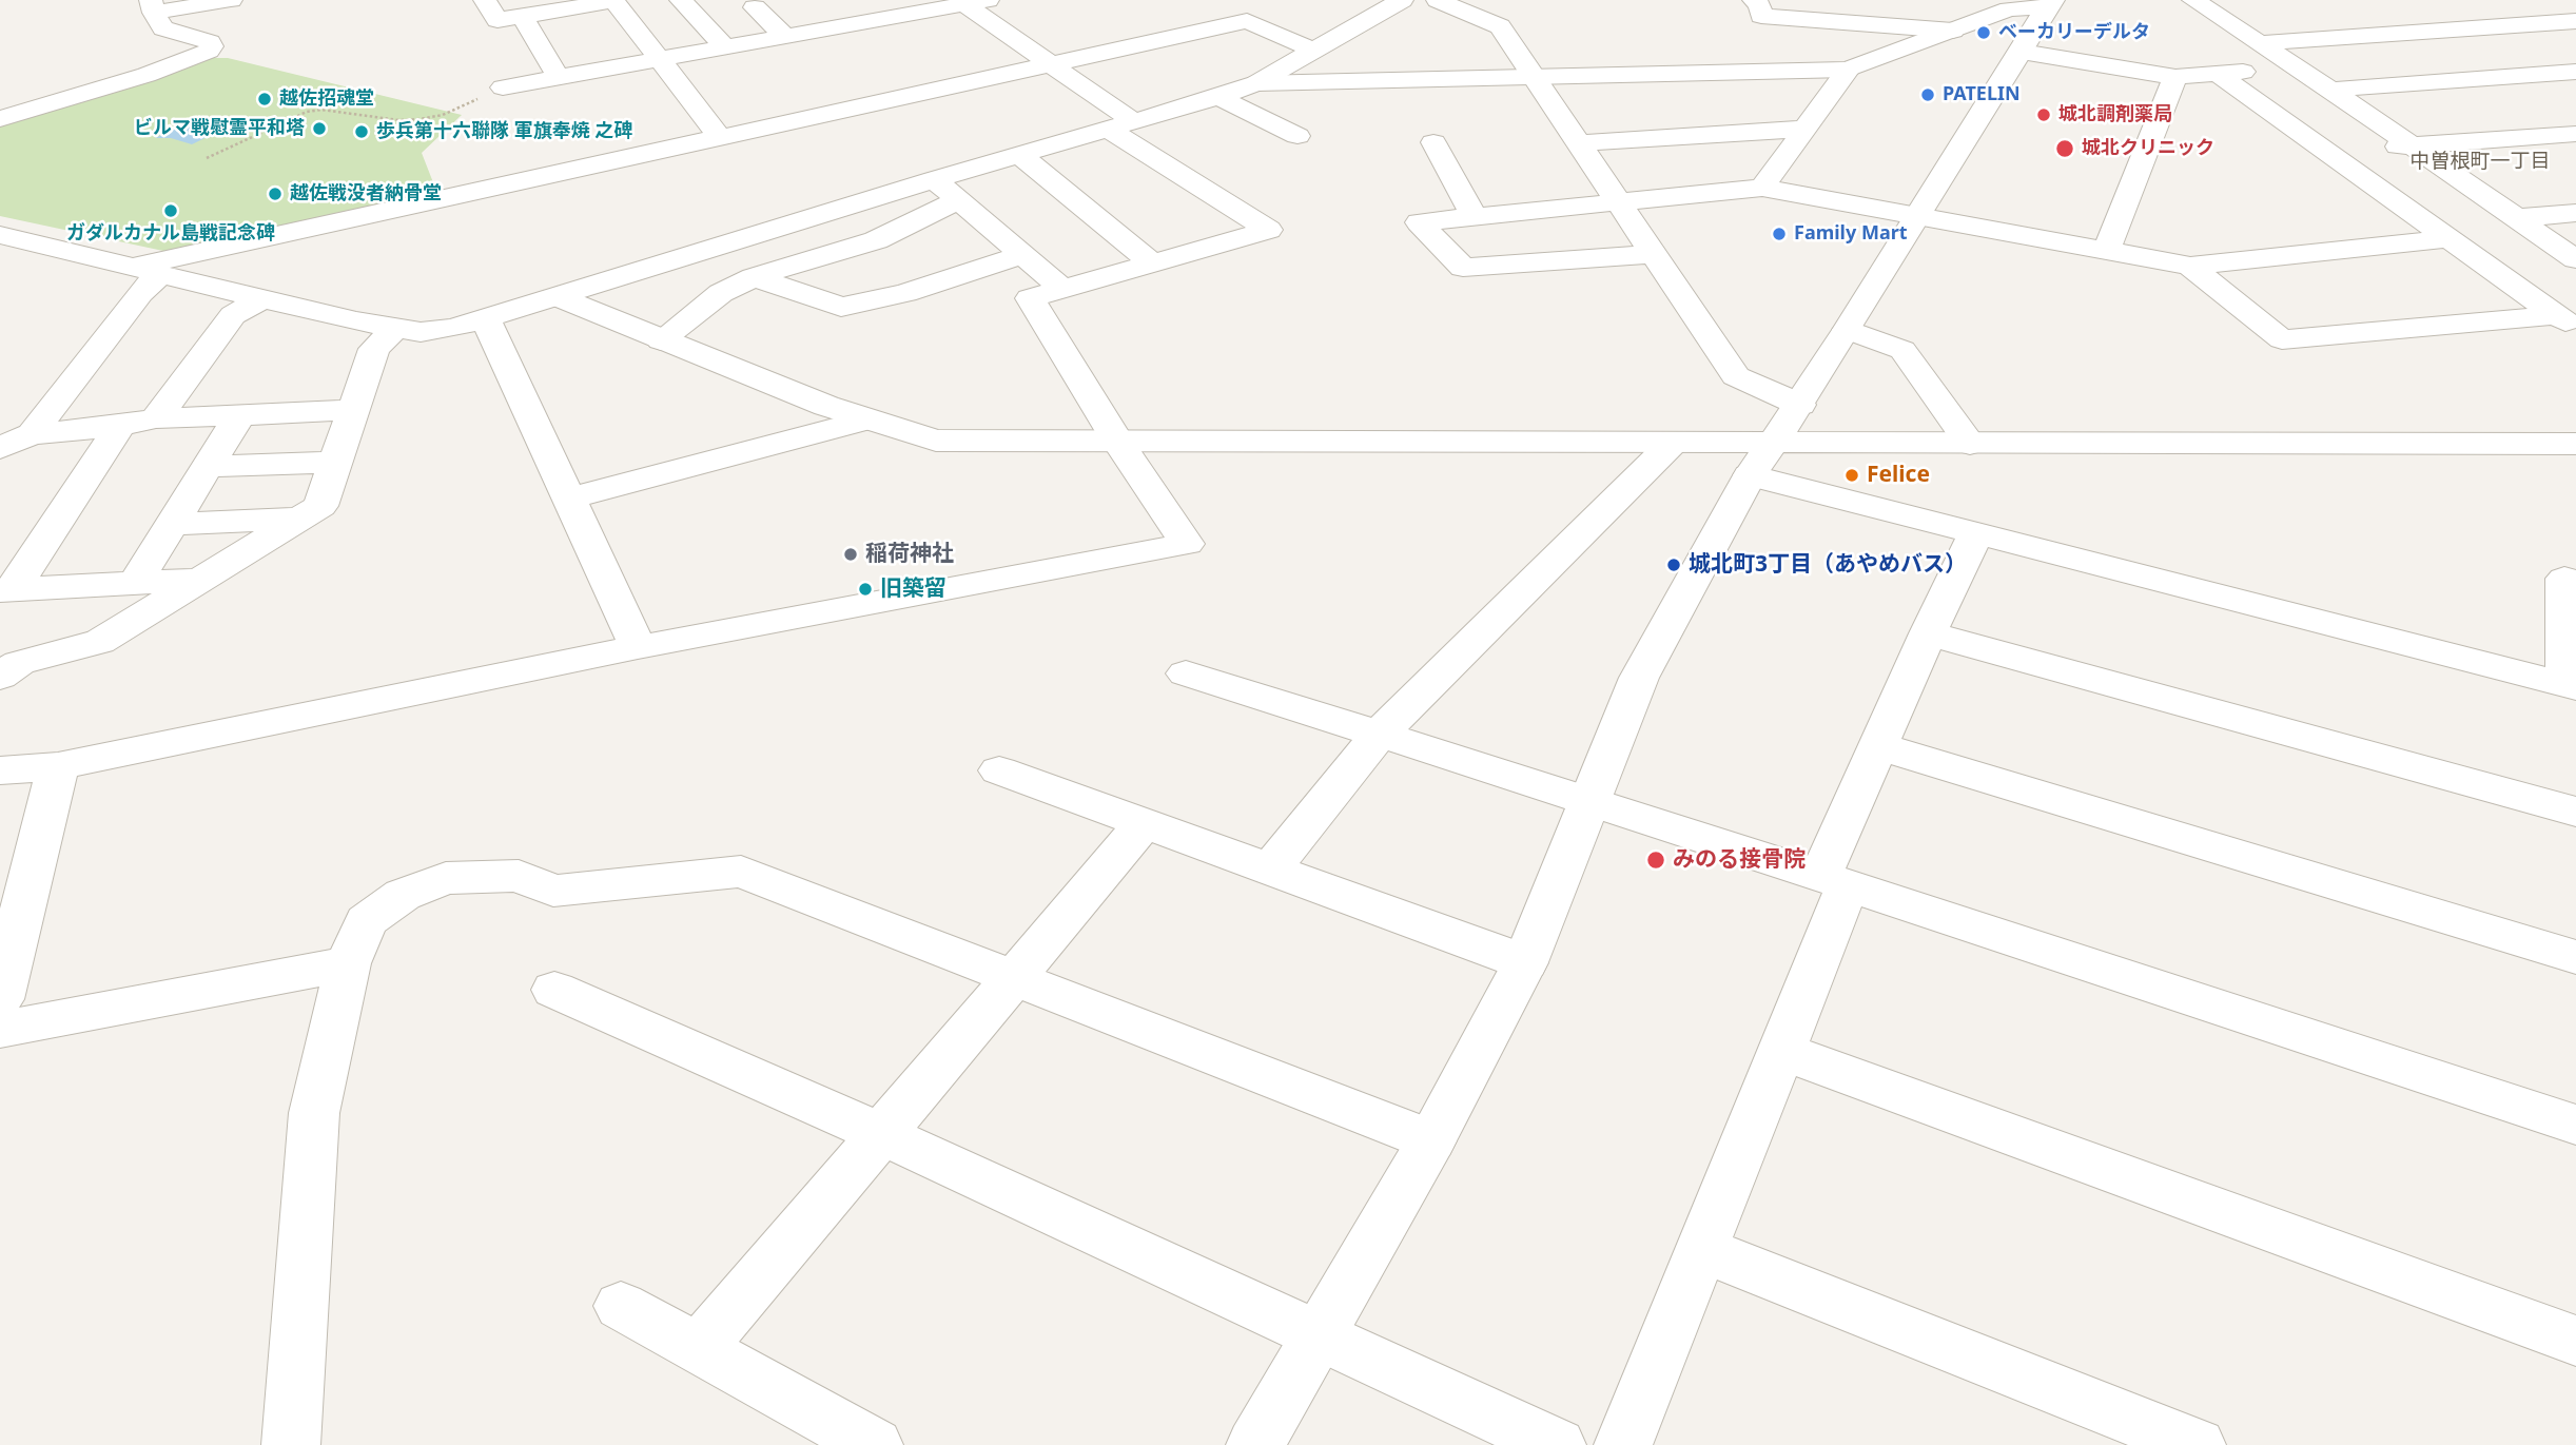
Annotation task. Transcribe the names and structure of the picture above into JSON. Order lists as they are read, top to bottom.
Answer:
{
  "districts": ["中曽根町一丁目"],
  "places": [
    "ベーカリーデルタ",
    "PATELIN",
    "越佐招魂堂",
    "城北調剤薬局",
    "ビルマ戦慰霊平和塔",
    "歩兵第十六聯隊 軍旗奉焼 之碑",
    "城北クリニック",
    "越佐戦没者納骨堂",
    "ガダルカナル島戦記念碑",
    "Family Mart",
    "Felice",
    "稲荷神社",
    "城北町3丁目（あやめバス）",
    "旧築留",
    "みのる接骨院"
  ]
}
